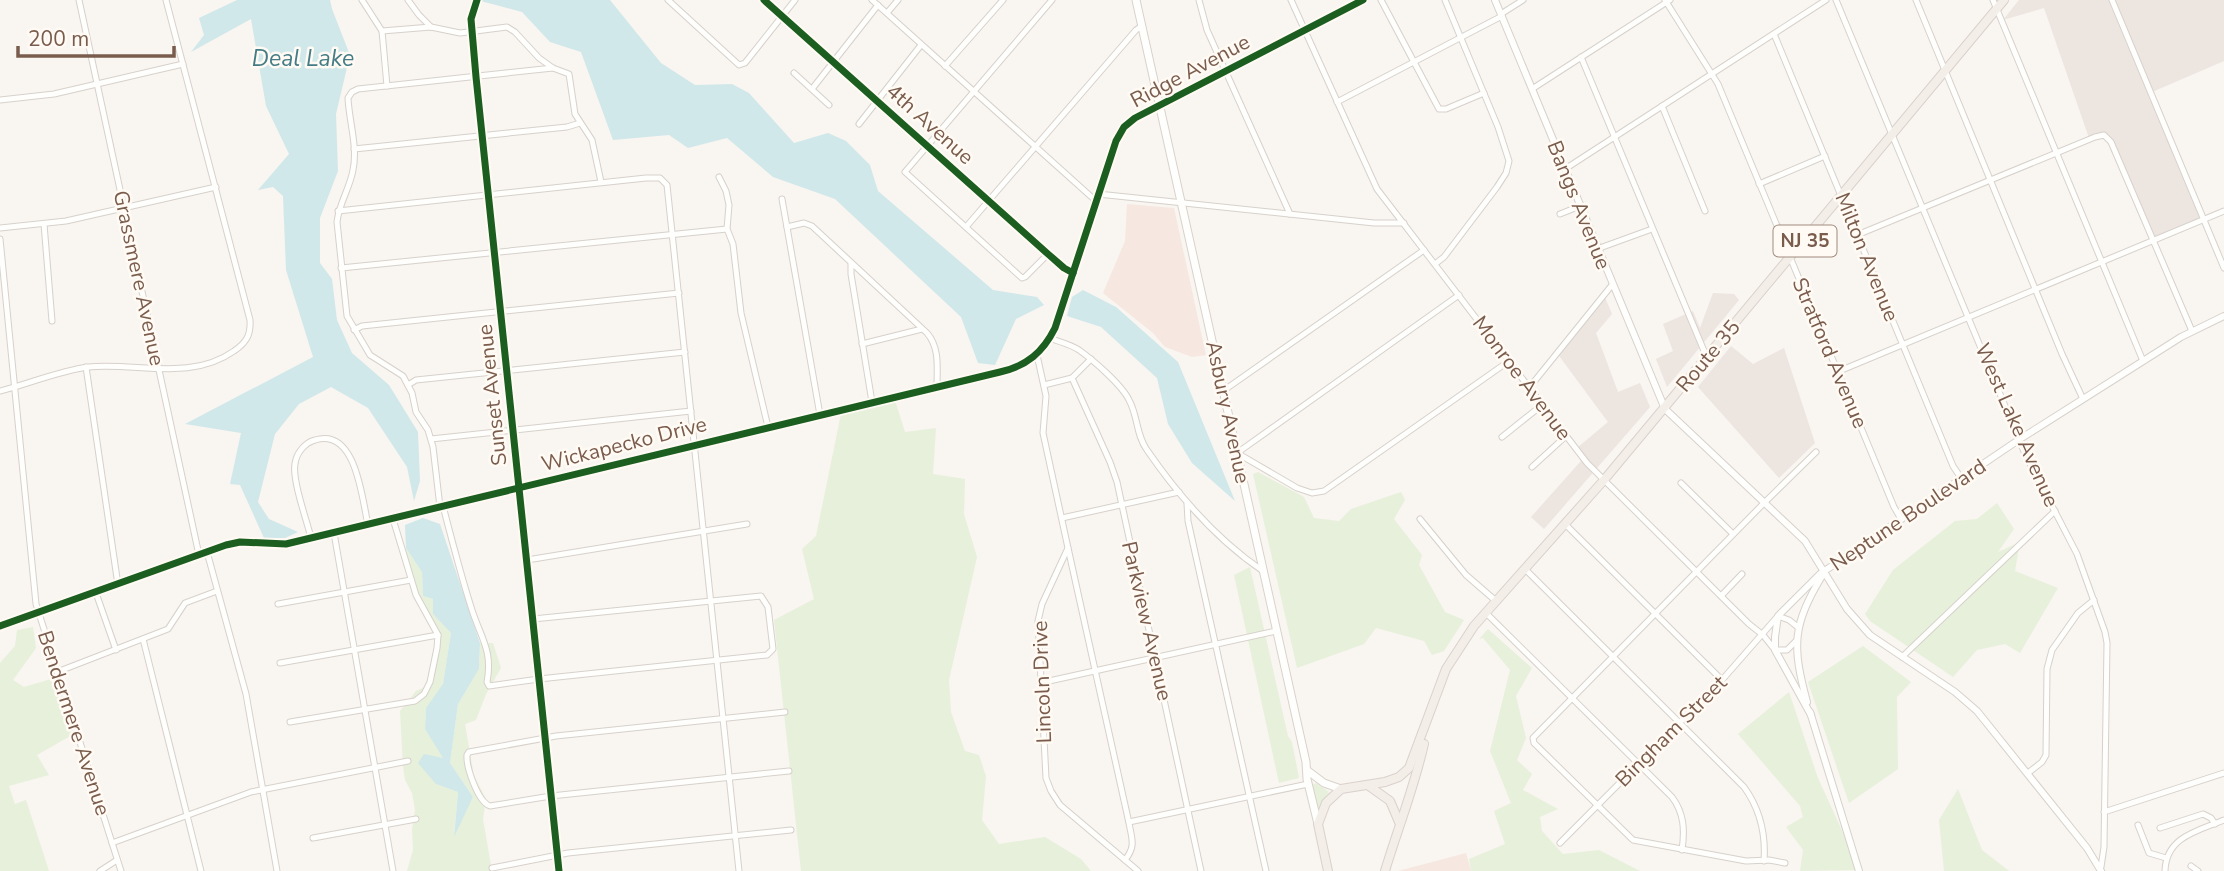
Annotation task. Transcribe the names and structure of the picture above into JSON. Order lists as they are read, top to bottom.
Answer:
{
  "streets": {
    "main road": ["NJ 35", "Route 35", "Asbury Avenue"],
    "street": [
      "Ridge Avenue",
      "4th Avenue",
      "Bangs Avenue",
      "Milton Avenue",
      "Grassmere Avenue",
      "Stratford Avenue",
      "Monroe Avenue",
      "Sunset Avenue",
      "West Lake Avenue",
      "Wickapecko Drive",
      "Neptune Boulevard",
      "Parkview Avenue",
      "Lincoln Drive",
      "Bendermere Avenue",
      "Bingham Street"
    ]
  },
  "crossings": [
    ["Ridge Avenue", "4th Avenue"],
    ["Ridge Avenue", "Monroe Avenue"],
    ["Ridge Avenue", "Asbury Avenue"],
    ["Ridge Avenue", "Wickapecko Drive"],
    ["Bangs Avenue", "Route 35"],
    ["NJ 35", "Route 35"],
    ["Milton Avenue", "Route 35"],
    ["Milton Avenue", "Neptune Boulevard"],
    ["Grassmere Avenue", "Wickapecko Drive"],
    ["Stratford Avenue", "Route 35"],
    ["Stratford Avenue", "Neptune Boulevard"],
    ["Route 35", "Monroe Avenue"],
    ["Route 35", "West Lake Avenue"],
    ["Monroe Avenue", "Neptune Boulevard"],
    ["Monroe Avenue", "Bingham Street"],
    ["Sunset Avenue", "Wickapecko Drive"],
    ["West Lake Avenue", "Neptune Boulevard"],
    ["Wickapecko Drive", "Bendermere Avenue"],
    ["Neptune Boulevard", "Bingham Street"]
  ],
  "water": ["Deal Lake"],
  "scale_bar": "200 m"
}
